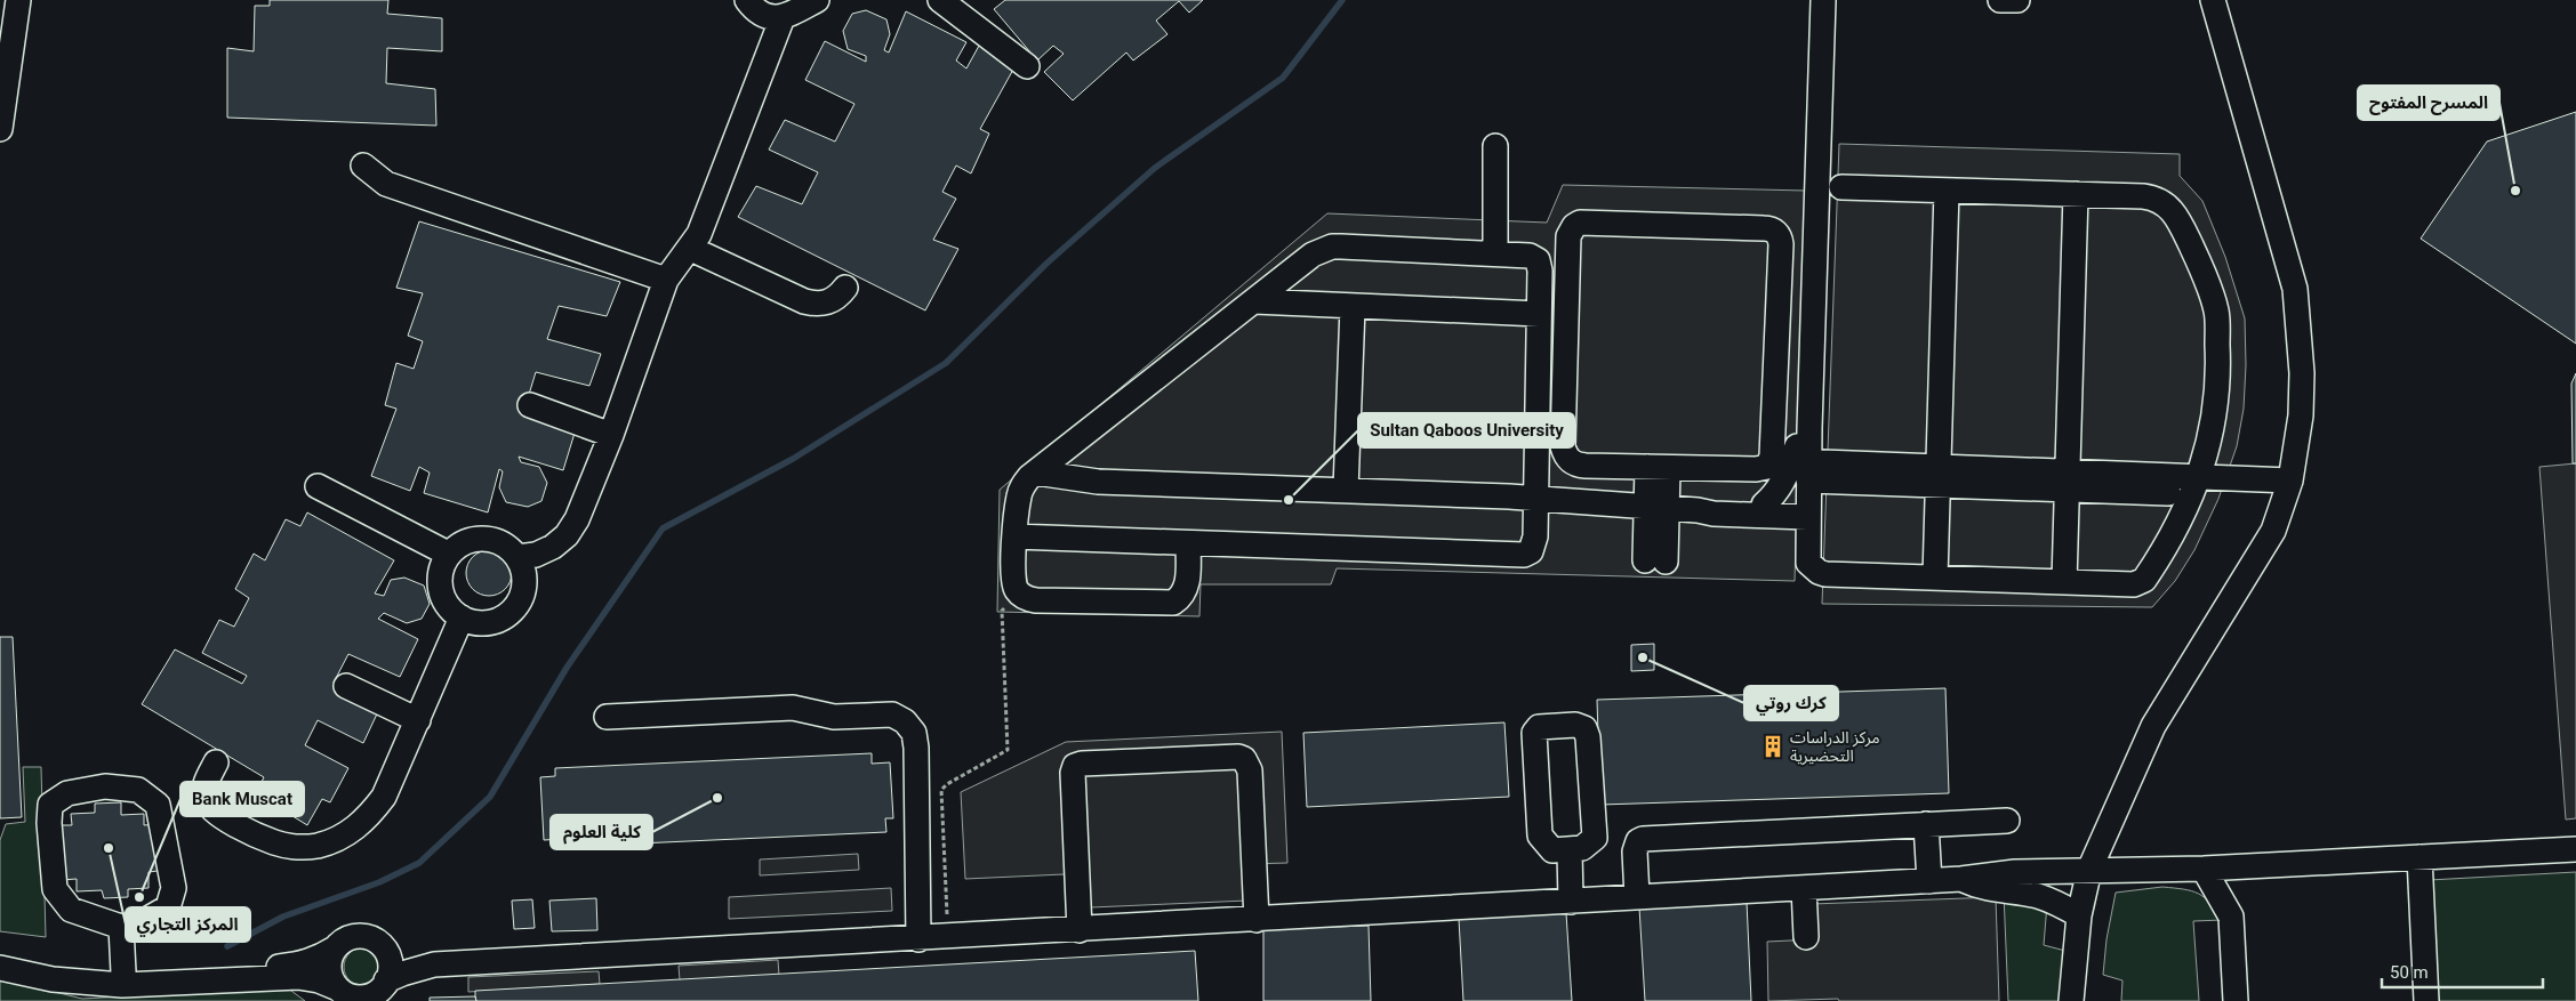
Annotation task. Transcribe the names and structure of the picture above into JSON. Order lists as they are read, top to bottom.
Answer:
{
  "places": {
    "other": [
      "المسرح المفتوح",
      "Sultan Qaboos University",
      "كرك روتي",
      "كلية العلوم",
      "المركز التجاري",
      "Bank Muscat"
    ],
    "building": ["مركز الدراسات التحضيرية"]
  },
  "scale_bar": "50 m"
}
